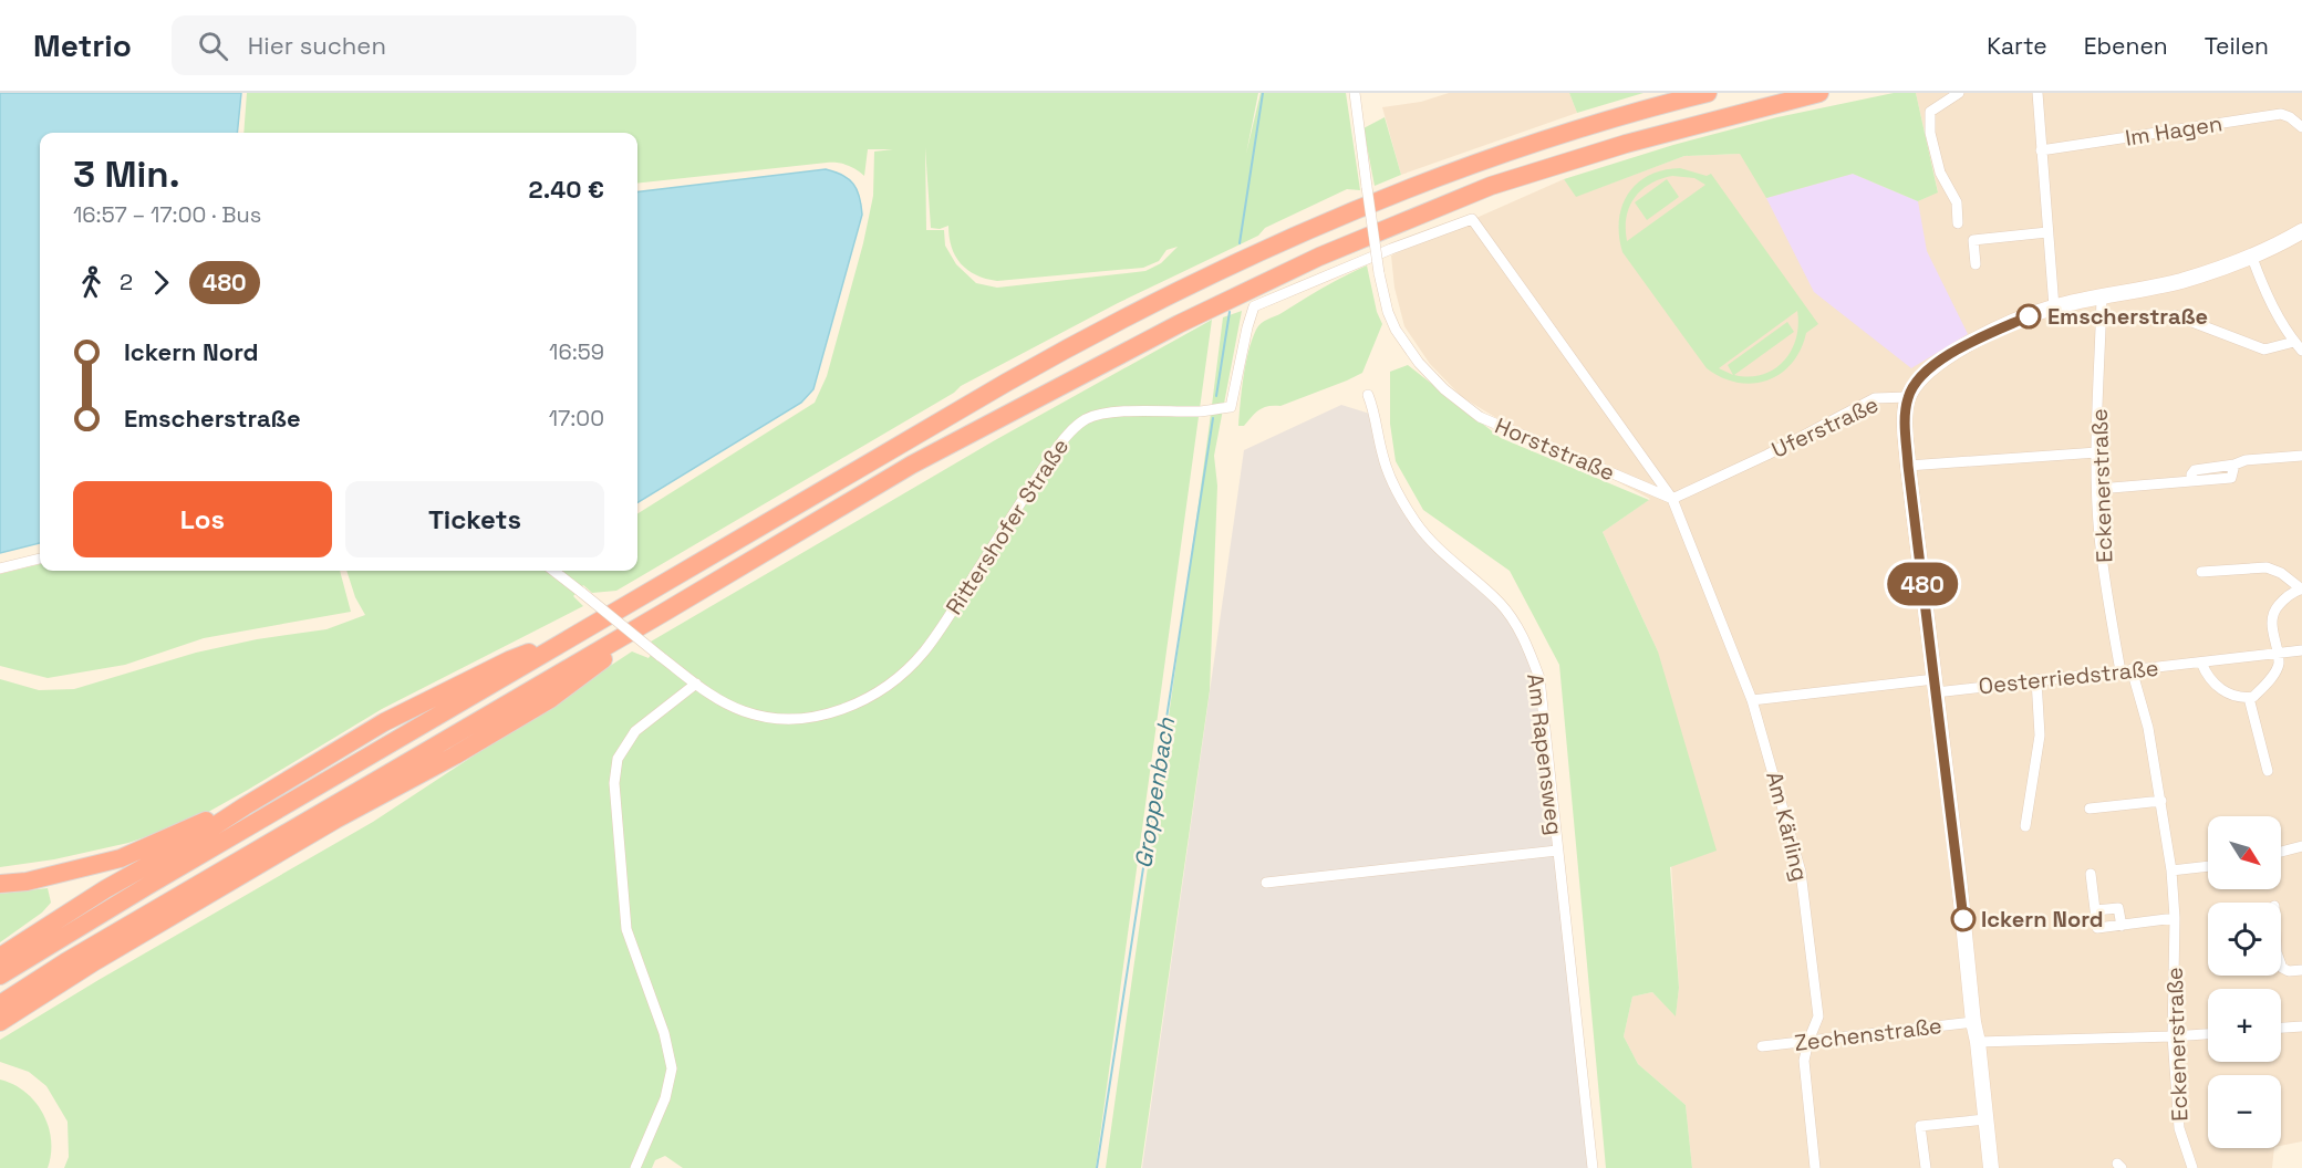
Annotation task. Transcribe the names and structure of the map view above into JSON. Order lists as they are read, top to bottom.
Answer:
{
  "streets": {
    "main road": ["Uferstraße"],
    "street": [
      "Im Hagen",
      "Horststraße",
      "Eckenerstraße",
      "Rittershofer Straße",
      "Oesterriedstraße",
      "Am Rapensweg",
      "Am Kärling",
      "Zechenstraße"
    ]
  },
  "crossings": [
    ["Uferstraße", "Horststraße"],
    ["Uferstraße", "Eckenerstraße"],
    ["Uferstraße", "Am Kärling"],
    ["Horststraße", "Rittershofer Straße"],
    ["Horststraße", "Am Kärling"],
    ["Eckenerstraße", "Oesterriedstraße"],
    ["Oesterriedstraße", "Am Kärling"],
    ["Am Kärling", "Zechenstraße"]
  ],
  "water": ["Groppenbach"],
  "places": ["Emscherstraße", "Ickern Nord"],
  "lines": ["bus line 480"],
  "north": "bottom right",
  "page": {
    "header": "Metrio",
    "search": "Hier suchen",
    "nav": ["Karte", "Ebenen", "Teilen"],
    "on_map": "480",
    "heading": ["3 Min.", "16:57 – 17:00 · Bus", "2.40 €"],
    "legs": ["2", "480"],
    "list": [
      {
        "name": "Ickern Nord",
        "value": "16:59"
      },
      {
        "name": "Emscherstraße",
        "value": "17:00"
      }
    ],
    "buttons": ["Los", "Tickets"],
    "map_buttons": ["+", "−"]
  }
}
